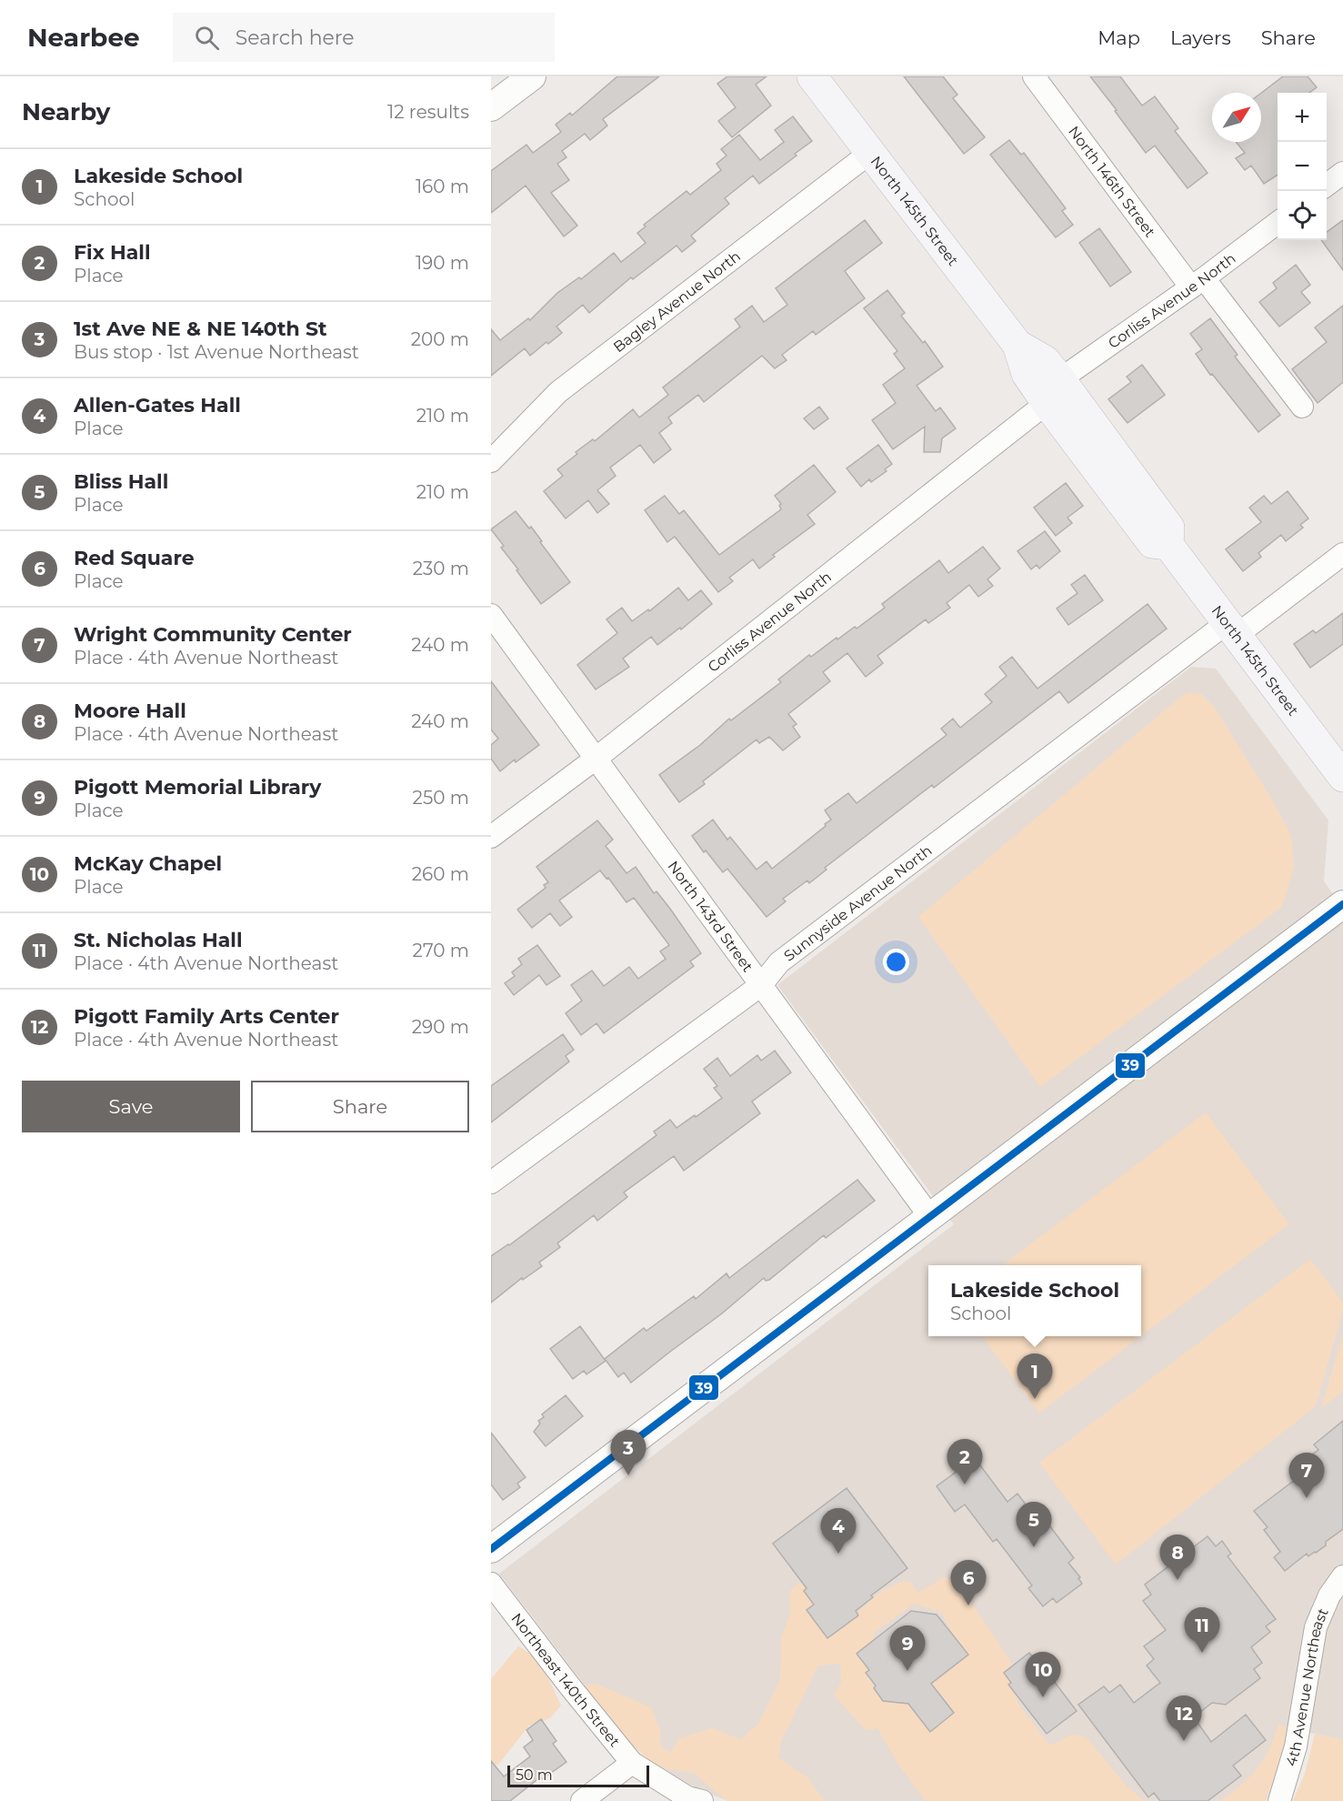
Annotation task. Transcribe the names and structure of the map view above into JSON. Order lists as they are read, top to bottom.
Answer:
{
  "streets": {
    "main road": ["North 145th Street"],
    "street": [
      "North 146th Street",
      "Corliss Avenue North",
      "Bagley Avenue North",
      "Sunnyside Avenue North",
      "North 143rd Street",
      "Northeast 140th Street",
      "4th Avenue Northeast"
    ]
  },
  "crossings": [
    ["North 146th Street", "Corliss Avenue North"],
    ["North 145th Street", "Corliss Avenue North"],
    ["North 145th Street", "Bagley Avenue North"],
    ["North 145th Street", "Sunnyside Avenue North"],
    ["Corliss Avenue North", "North 143rd Street"],
    ["Sunnyside Avenue North", "North 143rd Street"]
  ],
  "lines": ["transit line 39"],
  "scale_bar": "50 m",
  "north": "top right",
  "page": {
    "header": "Nearbee",
    "search": "Search here",
    "nav": ["Map", "Layers", "Share"],
    "heading": ["Nearby", "12 results"],
    "map_buttons": ["+", "−"],
    "list": [
      {
        "mark": "1",
        "name": "Lakeside School",
        "note": "School",
        "value": "160 m"
      },
      {
        "mark": "2",
        "name": "Fix Hall",
        "note": "Place",
        "value": "190 m"
      },
      {
        "mark": "3",
        "name": "1st Ave NE & NE 140th St",
        "note": "Bus stop · 1st Avenue Northeast",
        "value": "200 m"
      },
      {
        "mark": "4",
        "name": "Allen-Gates Hall",
        "note": "Place",
        "value": "210 m"
      },
      {
        "mark": "5",
        "name": "Bliss Hall",
        "note": "Place",
        "value": "210 m"
      },
      {
        "mark": "6",
        "name": "Red Square",
        "note": "Place",
        "value": "230 m"
      },
      {
        "mark": "7",
        "name": "Wright Community Center",
        "note": "Place · 4th Avenue Northeast",
        "value": "240 m"
      },
      {
        "mark": "8",
        "name": "Moore Hall",
        "note": "Place · 4th Avenue Northeast",
        "value": "240 m"
      },
      {
        "mark": "9",
        "name": "Pigott Memorial Library",
        "note": "Place",
        "value": "250 m"
      },
      {
        "mark": "10",
        "name": "McKay Chapel",
        "note": "Place",
        "value": "260 m"
      },
      {
        "mark": "11",
        "name": "St. Nicholas Hall",
        "note": "Place · 4th Avenue Northeast",
        "value": "270 m"
      },
      {
        "mark": "12",
        "name": "Pigott Family Arts Center",
        "note": "Place · 4th Avenue Northeast",
        "value": "290 m"
      }
    ],
    "buttons": ["Save", "Share"],
    "popup": ["Lakeside School", "School"],
    "pins": [
      "1",
      "3",
      "2",
      "7",
      "5",
      "4",
      "8",
      "6",
      "11",
      "9",
      "10",
      "12"
    ],
    "scale": "50 m"
  }
}
